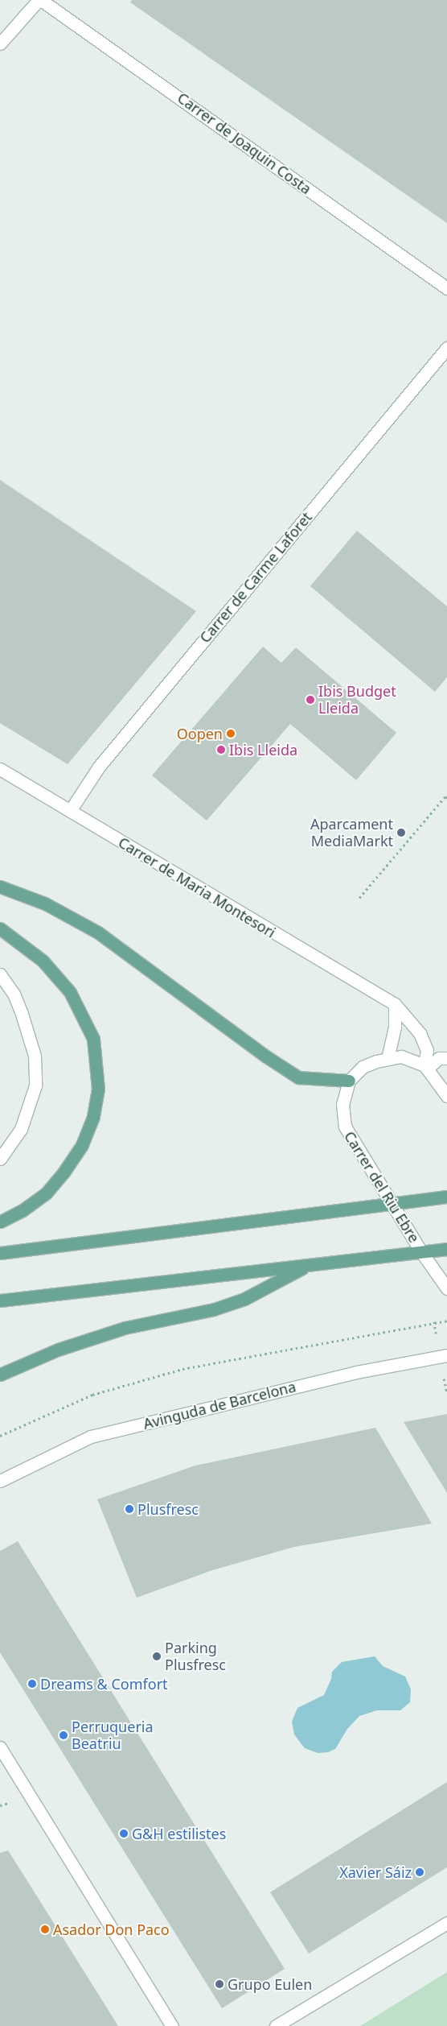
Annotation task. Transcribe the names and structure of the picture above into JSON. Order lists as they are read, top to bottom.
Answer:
{
  "streets": {
    "street": [
      "Carrer de Joaquin Costa",
      "Carrer de Carme Laforet",
      "Carrer de Maria Montesori",
      "Carrer del Riu Ebre",
      "Avinguda de Barcelona"
    ]
  },
  "crossings": [
    ["Carrer de Carme Laforet", "Carrer de Maria Montesori"]
  ],
  "places": [
    "Ibis Budget Lleida",
    "Oopen",
    "Ibis Lleida",
    "Aparcament MediaMarkt",
    "Plusfresc",
    "Parking Plusfresc",
    "Dreams & Comfort",
    "Perruqueria Beatriu",
    "G&H estilistes",
    "Xavier Sáiz",
    "Asador Don Paco",
    "Grupo Eulen"
  ]
}
